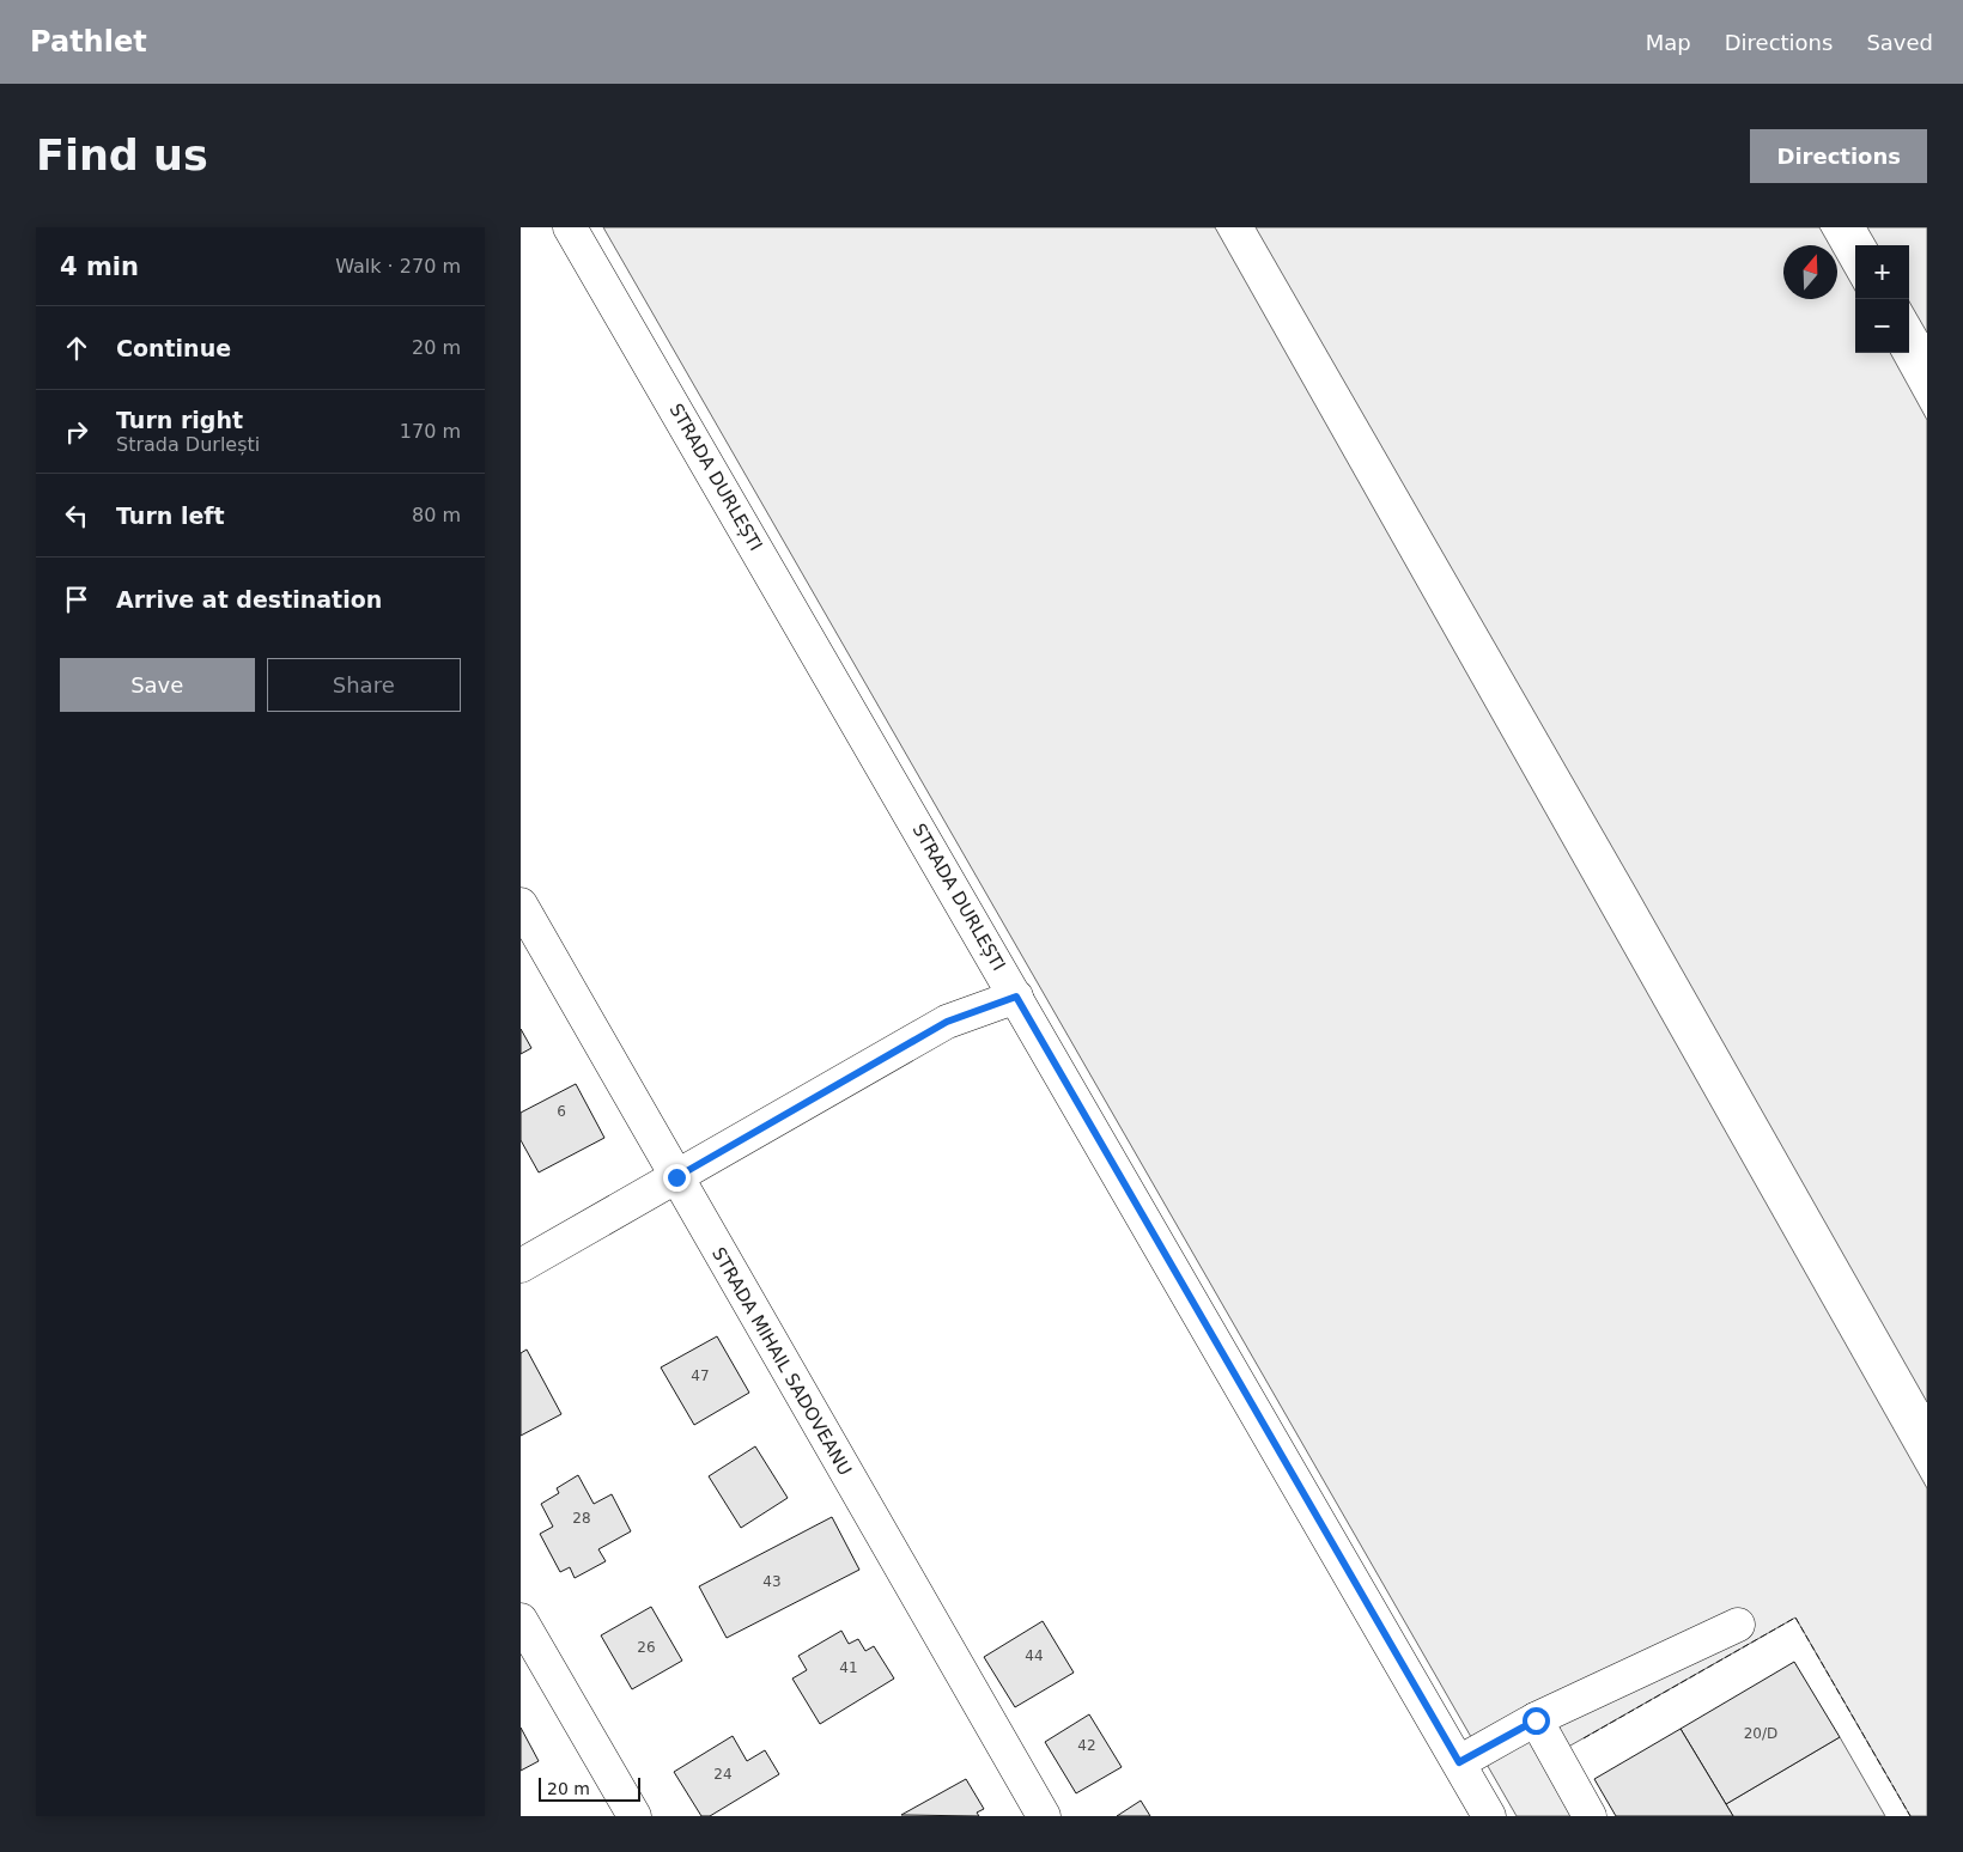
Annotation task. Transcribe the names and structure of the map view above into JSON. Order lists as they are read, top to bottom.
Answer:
{
  "streets": {
    "street": ["STRADA DURLEȘTI", "STRADA MIHAIL SADOVEANU"]
  },
  "house_numbers": [
    "6",
    "47",
    "28",
    "43",
    "26",
    "44",
    "41",
    "20/D",
    "42",
    "24"
  ],
  "scale_bar": "20 m",
  "north": "top",
  "page": {
    "header": "Pathlet",
    "nav": ["Map", "Directions", "Saved"],
    "buttons": [
      "Directions",
      ["Save", "Share"]
    ],
    "title": "Find us",
    "heading": ["4 min", "Walk · 270 m"],
    "map_buttons": ["+", "−"],
    "list": [
      ["Continue", "20 m"],
      ["Turn right", "Strada Durlești", "170 m"],
      ["Turn left", "80 m"],
      "Arrive at destination"
    ],
    "scale": "20 m"
  }
}
